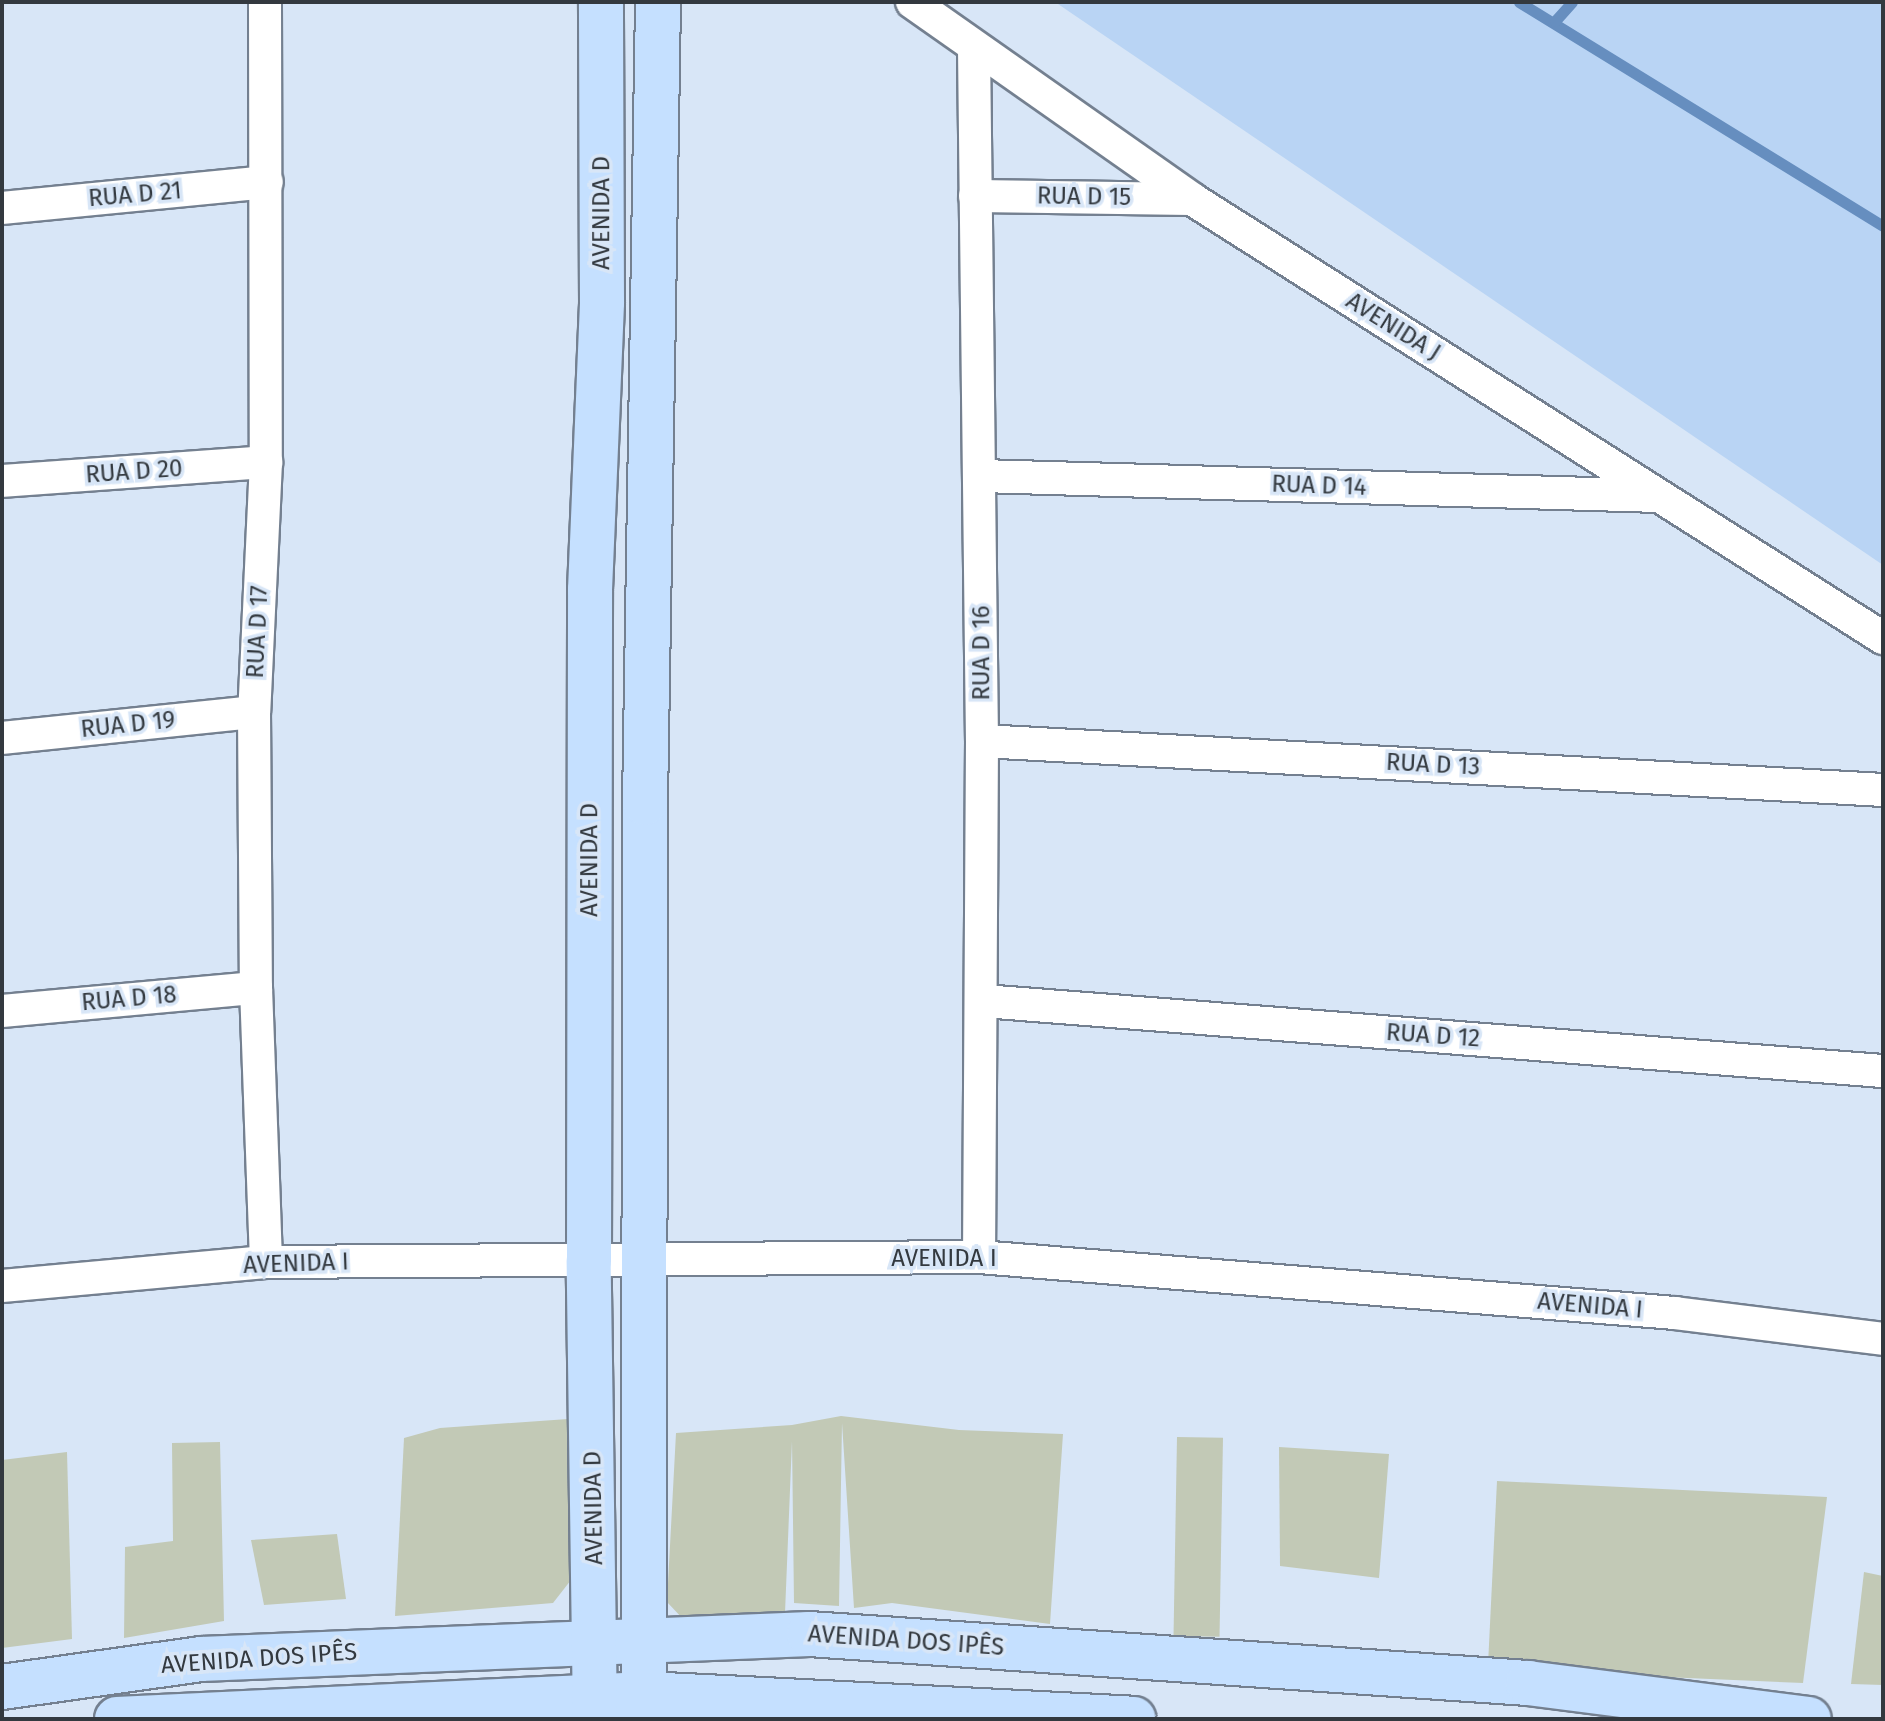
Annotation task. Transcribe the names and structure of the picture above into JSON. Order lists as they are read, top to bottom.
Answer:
{
  "streets": {
    "main road": ["AVENIDA D", "AVENIDA DOS IPÊS"],
    "street": [
      "RUA D 21",
      "RUA D 15",
      "AVENIDA J",
      "RUA D 20",
      "RUA D 14",
      "RUA D 17",
      "RUA D 16",
      "RUA D 19",
      "RUA D 13",
      "RUA D 18",
      "RUA D 12",
      "AVENIDA I"
    ]
  },
  "crossings": [
    ["RUA D 21", "RUA D 17"],
    ["RUA D 15", "AVENIDA J"],
    ["RUA D 15", "RUA D 16"],
    ["AVENIDA D", "AVENIDA I"],
    ["AVENIDA D", "AVENIDA DOS IPÊS"],
    ["AVENIDA J", "RUA D 14"],
    ["AVENIDA J", "RUA D 16"],
    ["RUA D 20", "RUA D 17"],
    ["RUA D 14", "RUA D 16"],
    ["RUA D 17", "RUA D 19"],
    ["RUA D 17", "RUA D 18"],
    ["RUA D 17", "AVENIDA I"],
    ["RUA D 16", "RUA D 13"],
    ["RUA D 16", "RUA D 12"],
    ["RUA D 16", "AVENIDA I"]
  ]
}
